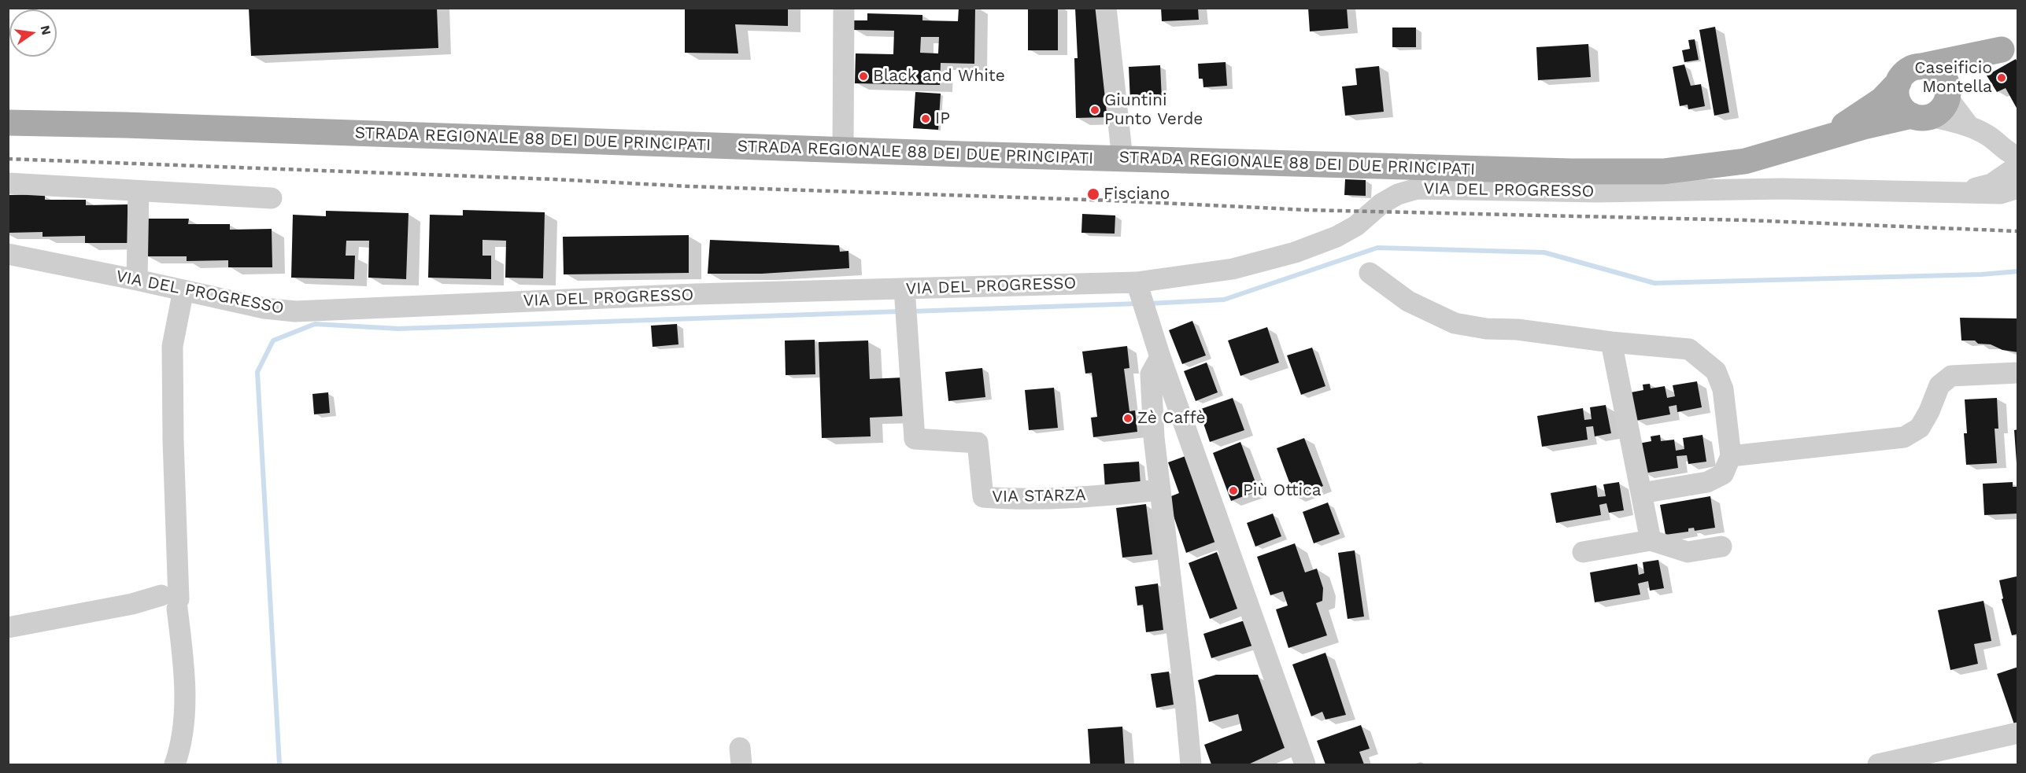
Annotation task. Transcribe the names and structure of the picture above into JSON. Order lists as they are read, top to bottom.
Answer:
{
  "streets": {
    "main road": ["STRADA REGIONALE 88 DEI DUE PRINCIPATI"],
    "street": ["VIA DEL PROGRESSO", "VIA STARZA"]
  },
  "crossings": [
    ["VIA DEL PROGRESSO", "VIA STARZA"]
  ],
  "places": [
    "Black and White",
    "Caseificio Montella",
    "Giuntini Punto Verde",
    "IP",
    "Fisciano",
    "Zè Caffè",
    "Più Ottica"
  ],
  "north": "right"
}
